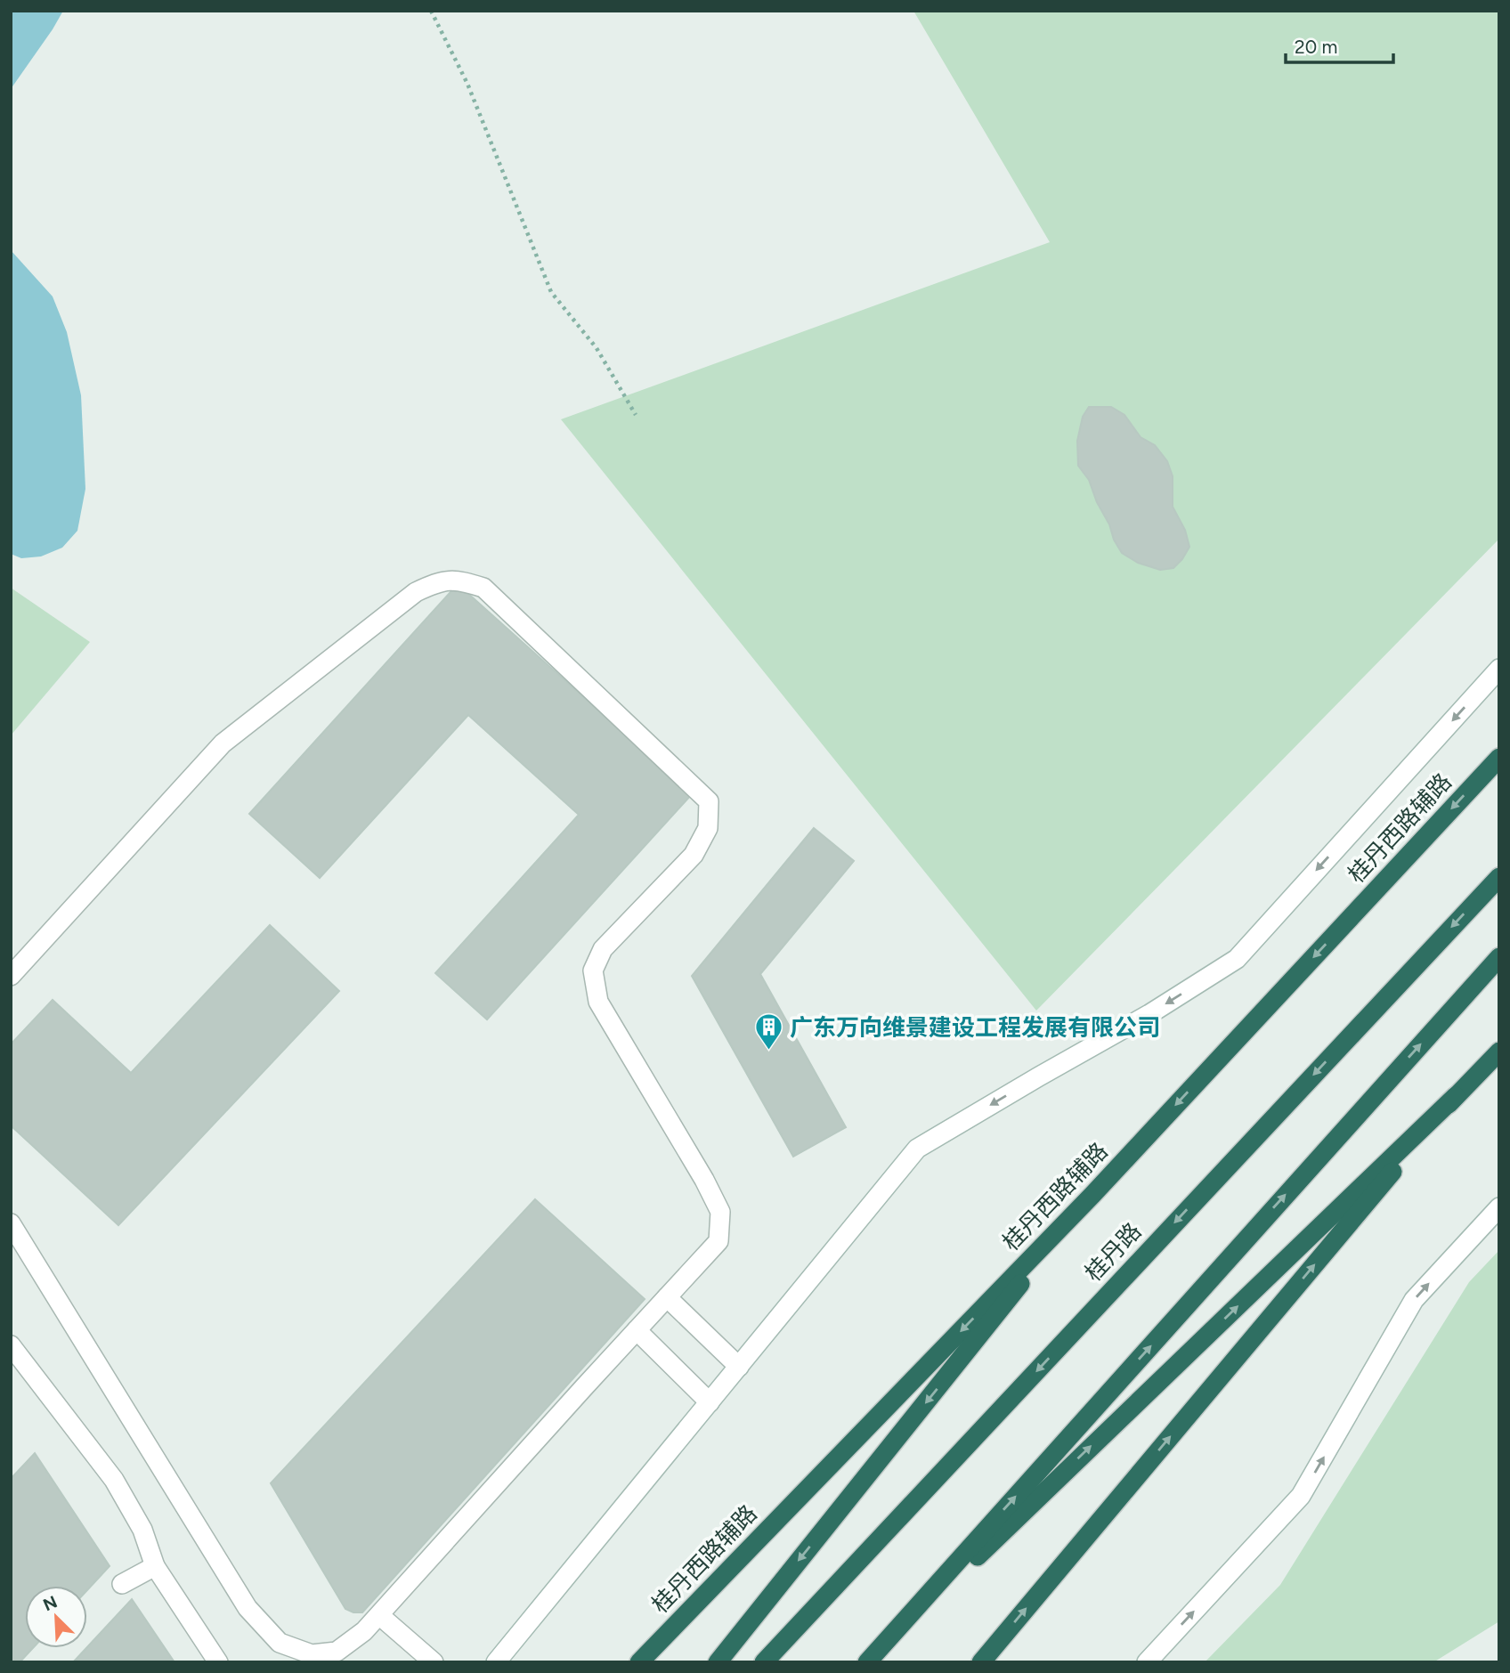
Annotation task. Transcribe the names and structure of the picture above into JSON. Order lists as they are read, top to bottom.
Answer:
{
  "streets": {
    "highway": ["桂丹西路辅路", "桂丹路"]
  },
  "places": {
    "building": ["广东万向维景建设工程发展有限公司"]
  },
  "scale_bar": "20 m",
  "north": "top left"
}
